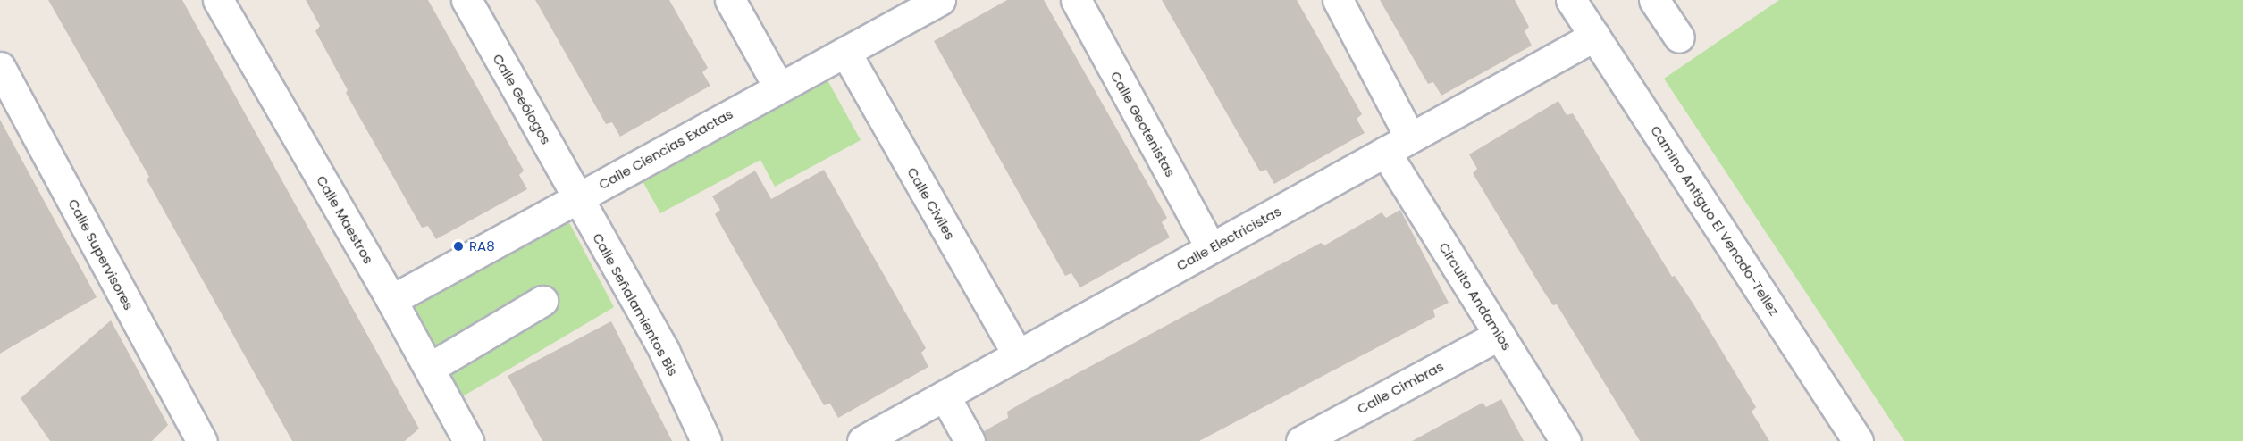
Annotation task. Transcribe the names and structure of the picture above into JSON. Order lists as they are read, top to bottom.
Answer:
{
  "streets": {
    "street": [
      "Calle Geólogos",
      "Calle Geotenistas",
      "Calle Ciencias Exactas",
      "Calle Civiles",
      "Calle Maestros",
      "Camino Antiguo El Venado-Tellez",
      "Calle Electricistas",
      "Calle Supervisores",
      "Circuito Andamios",
      "Calle Señalamientos Bis",
      "Calle Cimbras"
    ]
  },
  "crossings": [
    ["Calle Geólogos", "Calle Ciencias Exactas"],
    ["Calle Geólogos", "Calle Señalamientos Bis"],
    ["Calle Geotenistas", "Calle Electricistas"],
    ["Calle Ciencias Exactas", "Calle Civiles"],
    ["Calle Ciencias Exactas", "Calle Maestros"],
    ["Calle Ciencias Exactas", "Calle Señalamientos Bis"],
    ["Calle Civiles", "Calle Electricistas"],
    ["Camino Antiguo El Venado-Tellez", "Calle Electricistas"],
    ["Calle Electricistas", "Circuito Andamios"],
    ["Circuito Andamios", "Calle Cimbras"]
  ],
  "places": ["RA8"]
}
